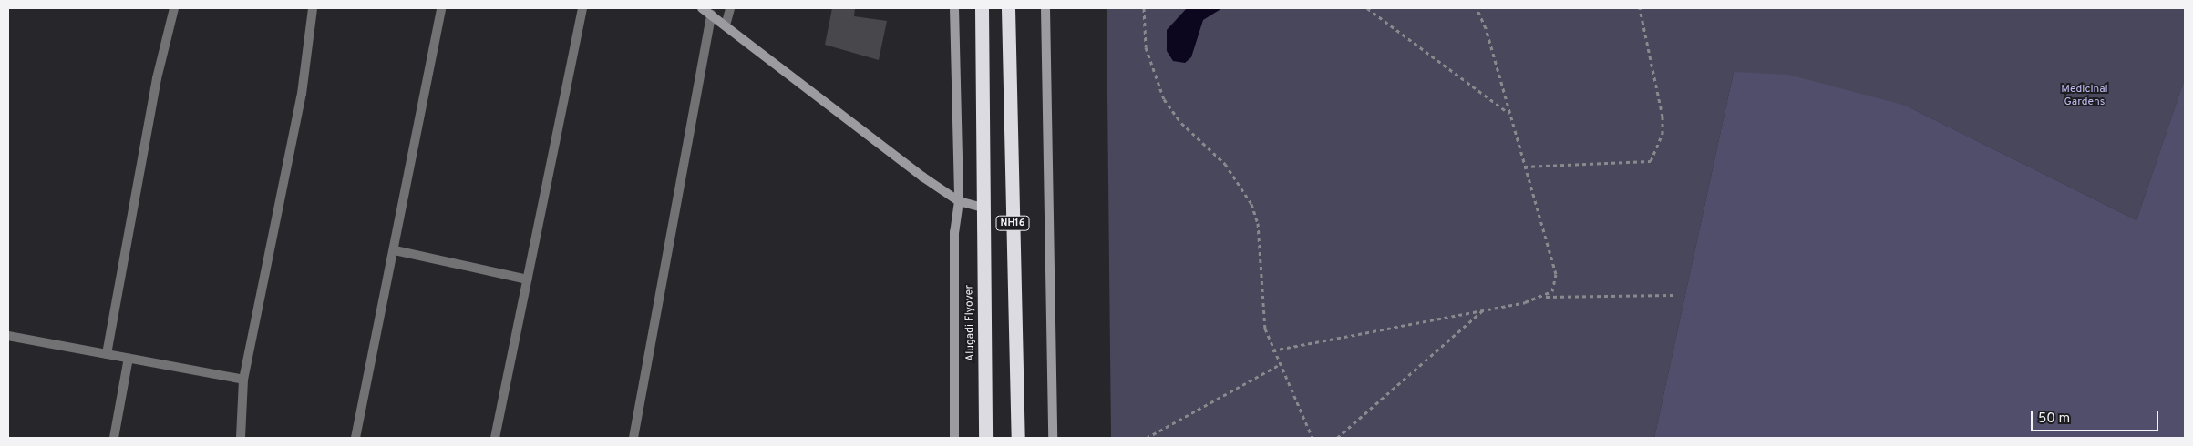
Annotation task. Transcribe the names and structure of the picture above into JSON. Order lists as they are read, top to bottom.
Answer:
{
  "streets": {
    "highway": ["NH16", "Alugadi Flyover"]
  },
  "crossings": [
    ["NH16", "Alugadi Flyover"]
  ],
  "parks": ["Medicinal Gardens"],
  "scale_bar": "50 m"
}
